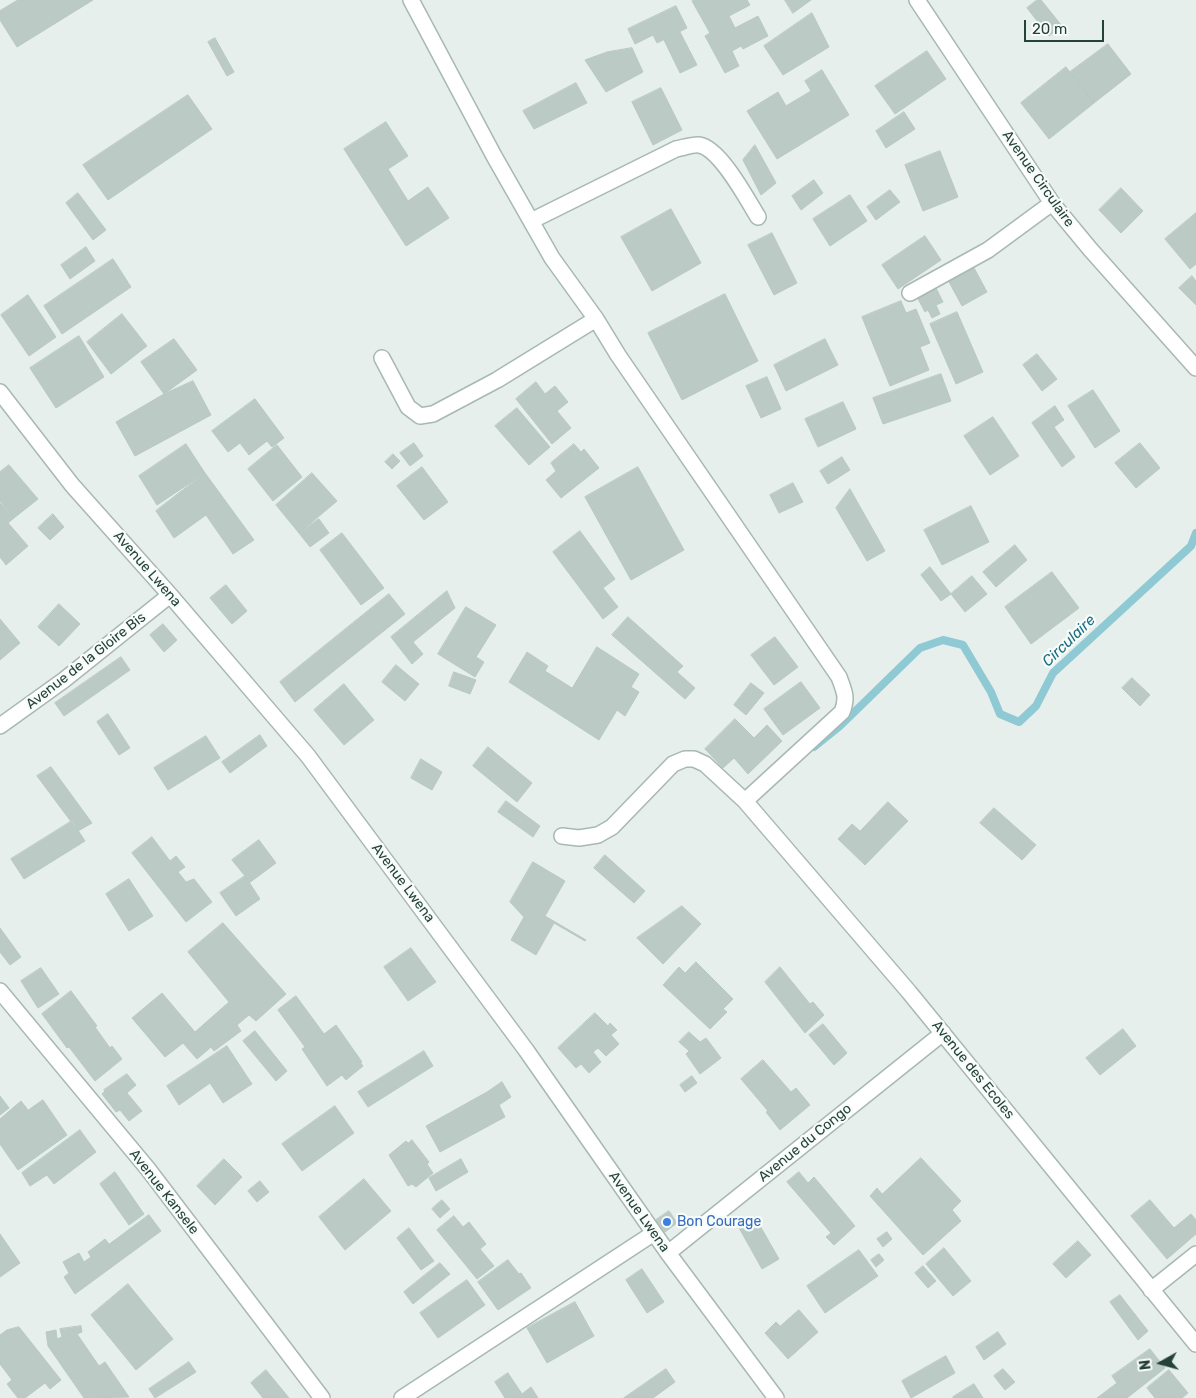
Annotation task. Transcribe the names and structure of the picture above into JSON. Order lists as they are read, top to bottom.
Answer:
{
  "streets": {
    "street": [
      "Avenue Circulaire",
      "Avenue Lwena",
      "Avenue de la Gloire Bis",
      "Avenue des Ecoles",
      "Avenue du Congo",
      "Avenue Kansele"
    ]
  },
  "crossings": [
    ["Avenue Lwena", "Avenue de la Gloire Bis"],
    ["Avenue Lwena", "Avenue du Congo"],
    ["Avenue des Ecoles", "Avenue du Congo"]
  ],
  "water": ["Circulaire"],
  "places": ["Bon Courage"],
  "scale_bar": "20 m",
  "north": "left"
}
